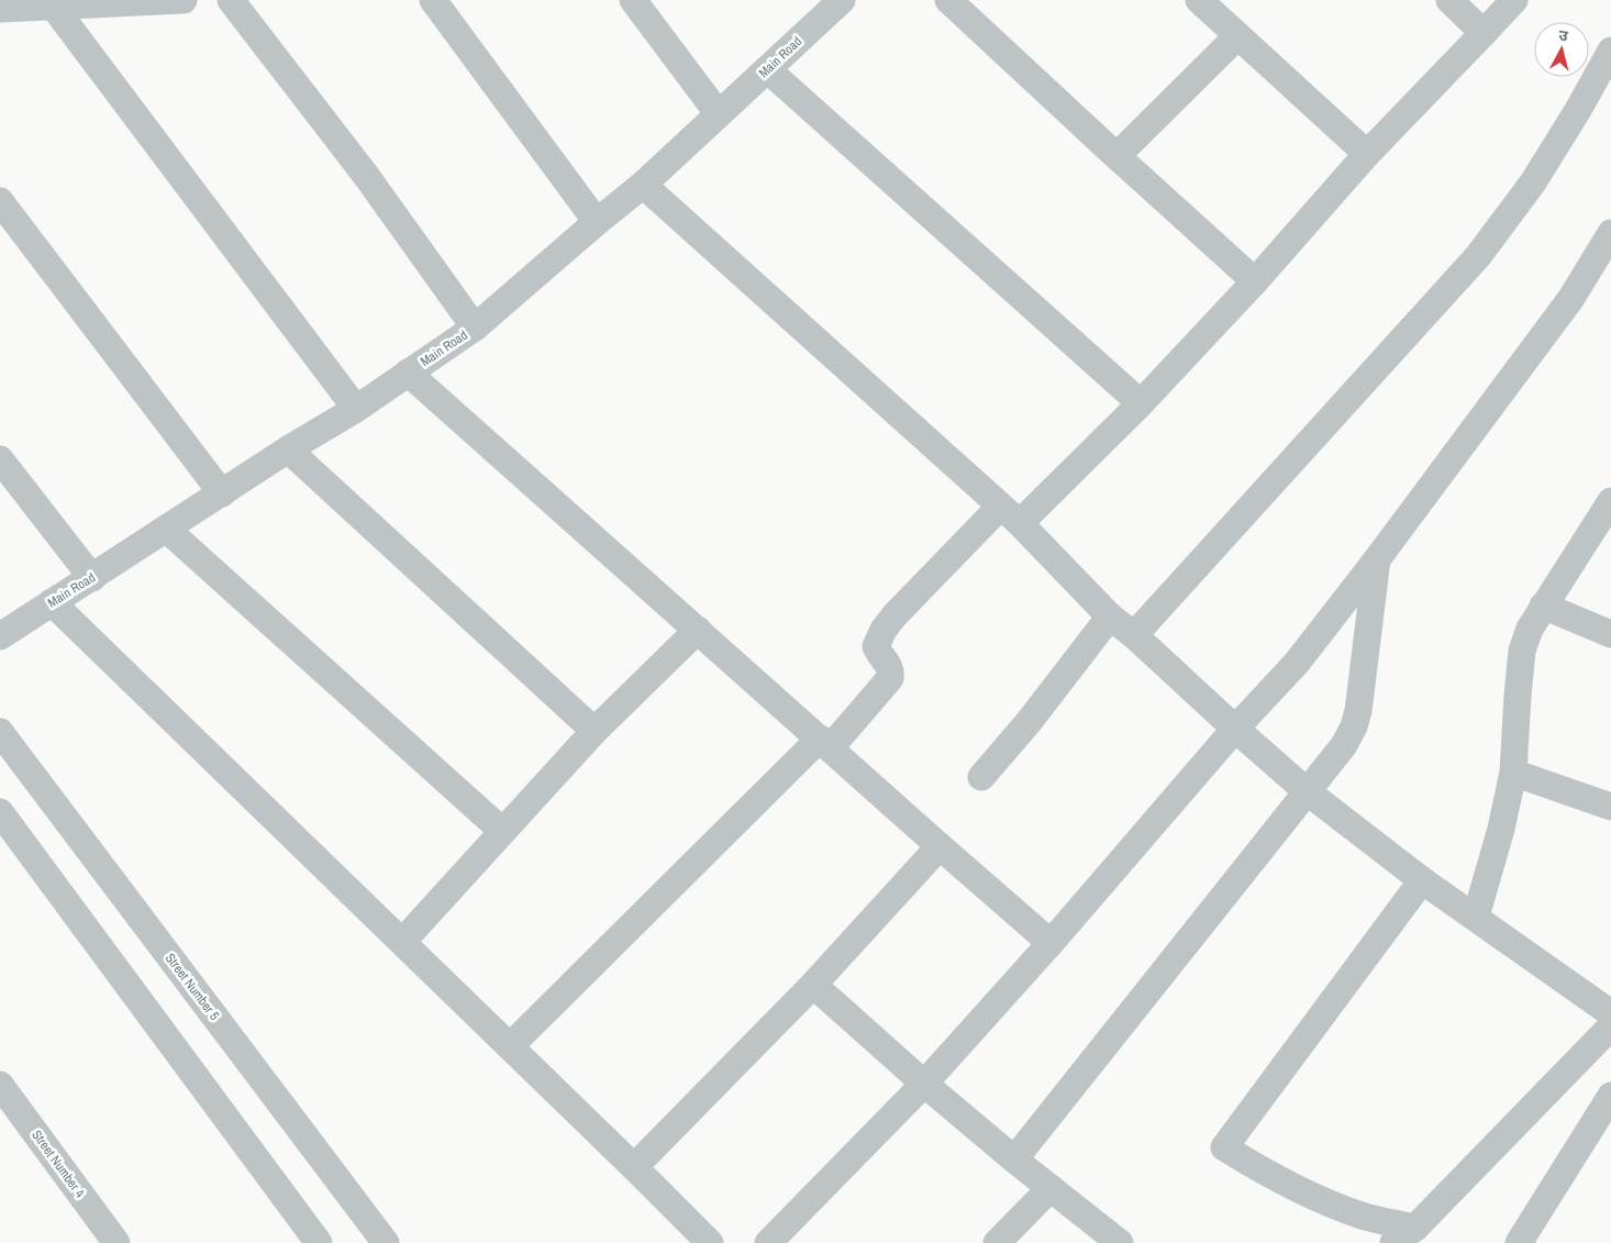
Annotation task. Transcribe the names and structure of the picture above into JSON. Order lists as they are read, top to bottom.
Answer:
{
  "streets": {
    "street": ["Main Road", "Street Number 5", "Street Number 4"]
  },
  "north": "top"
}
